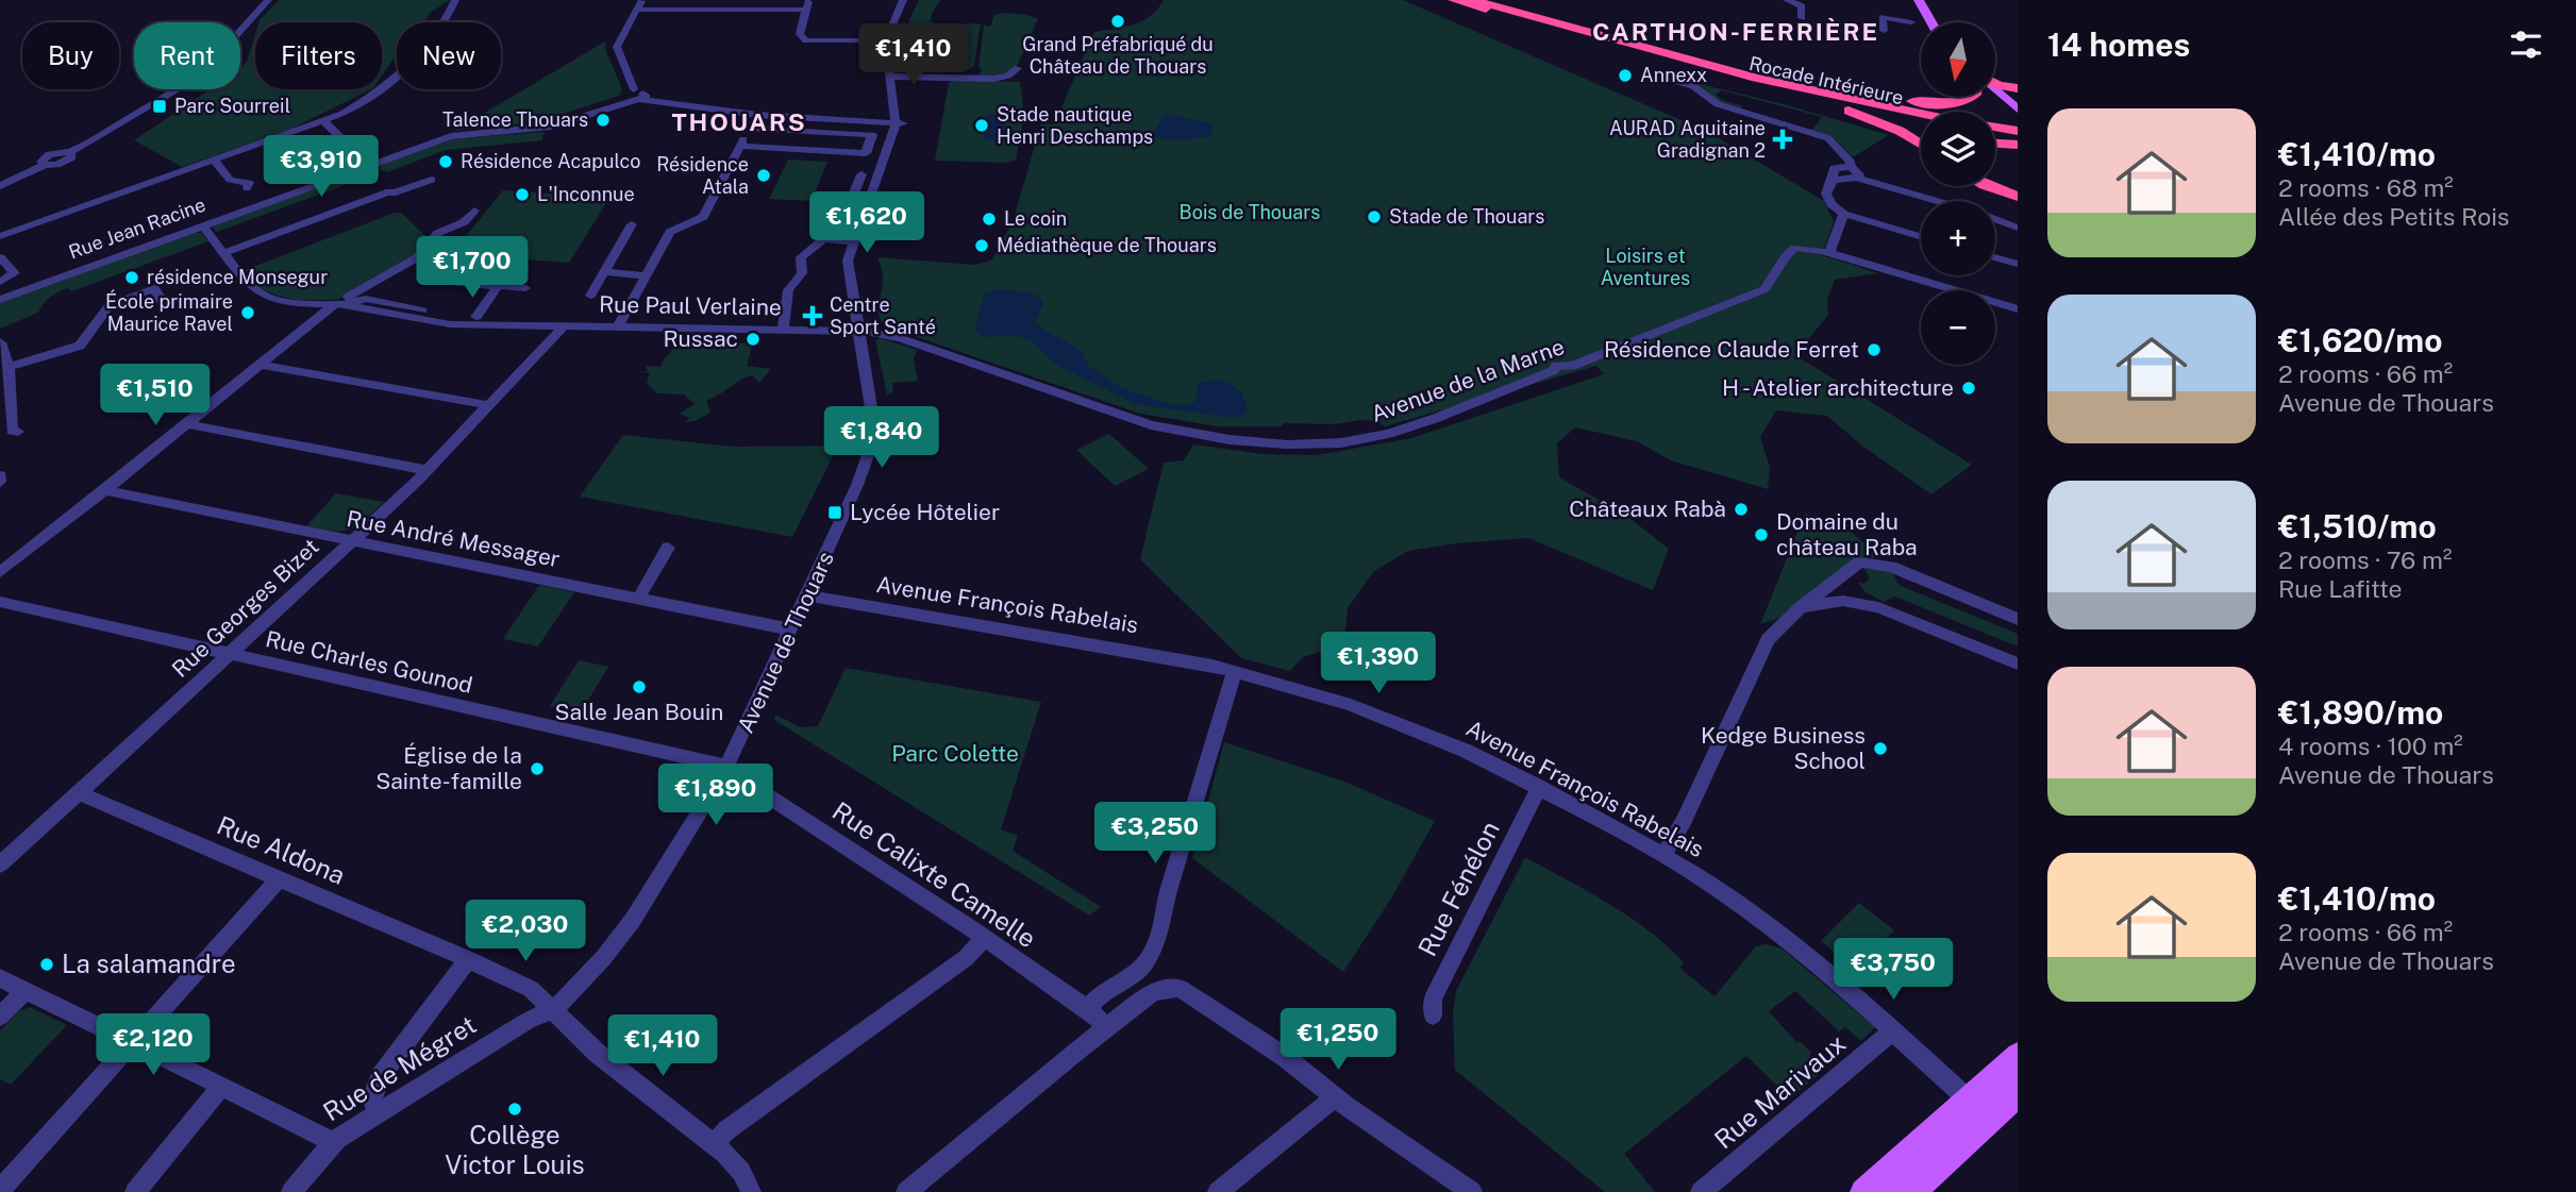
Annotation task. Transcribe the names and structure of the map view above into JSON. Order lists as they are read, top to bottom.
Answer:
{
  "streets": {
    "highway": ["Rocade Intérieure"],
    "street": [
      "Rue Jean Racine",
      "Rue Paul Verlaine",
      "Avenue de la Marne",
      "Rue André Messager",
      "Avenue François Rabelais",
      "Rue Georges Bizet",
      "Avenue de Thouars",
      "Rue Charles Gounod",
      "Rue Aldona",
      "Rue Calixte Camelle",
      "Rue Fénélon",
      "Rue de Mégret",
      "Rue Marivaux"
    ]
  },
  "crossings": [
    ["Rue Jean Racine", "Rue Paul Verlaine"],
    ["Rue Paul Verlaine", "Avenue de la Marne"],
    ["Rue Paul Verlaine", "Rue Georges Bizet"],
    ["Rue Paul Verlaine", "Avenue de Thouars"],
    ["Avenue de la Marne", "Avenue de Thouars"],
    ["Rue André Messager", "Rue Georges Bizet"],
    ["Rue André Messager", "Avenue de Thouars"],
    ["Avenue François Rabelais", "Avenue de Thouars"],
    ["Avenue François Rabelais", "Rue Fénélon"],
    ["Avenue François Rabelais", "Rue Marivaux"],
    ["Rue Georges Bizet", "Rue Charles Gounod"],
    ["Rue Georges Bizet", "Rue Aldona"],
    ["Avenue de Thouars", "Rue Charles Gounod"],
    ["Avenue de Thouars", "Rue Aldona"],
    ["Avenue de Thouars", "Rue Calixte Camelle"],
    ["Avenue de Thouars", "Rue de Mégret"],
    ["Rue Charles Gounod", "Rue Calixte Camelle"],
    ["Rue Aldona", "Rue de Mégret"]
  ],
  "districts": ["CARTHON-FERRIÈRE", "THOUARS"],
  "parks": ["Bois de Thouars", "Loisirs et Aventures", "Parc Colette"],
  "places": {
    "other": [
      "Grand Préfabriqué du Château de Thouars",
      "Annexx",
      "Talence Thouars",
      "Stade nautique Henri Deschamps",
      "Résidence Acapulco",
      "Résidence Atala",
      "L'Inconnue",
      "Stade de Thouars",
      "Le coin",
      "Médiathèque de Thouars",
      "résidence Monsegur",
      "École primaire Maurice Ravel",
      "Russac",
      "Résidence Claude Ferret",
      "H - Atelier architecture",
      "Châteaux Rabà",
      "Domaine du château Raba",
      "Salle Jean Bouin",
      "Kedge Business School",
      "Église de la Sainte-famille",
      "La salamandre",
      "Collège Victor Louis"
    ],
    "transit": ["Parc Sourreil", "Lycée Hôtelier"],
    "health": ["AURAD Aquitaine Gradignan 2", "Centre Sport Santé"]
  },
  "north": "bottom",
  "page": {
    "heading": "14 homes",
    "map_buttons": ["+", "−"],
    "chip": [
      "Buy",
      "Rent",
      "Filters",
      "New"
    ],
    "price": [
      "€1,410",
      "€3,910",
      "€1,620",
      "€1,700",
      "€1,510",
      "€1,840",
      "€1,390",
      "€1,890",
      "€3,250",
      "€2,030",
      "€3,750",
      "€1,250",
      "€2,120",
      "€1,410"
    ],
    "list": [
      {
        "name": "€1,410/mo",
        "note": "2 rooms · 68 m² · Allée des Petits Rois"
      },
      {
        "name": "€1,620/mo",
        "note": "2 rooms · 66 m² · Avenue de Thouars"
      },
      {
        "name": "€1,510/mo",
        "note": "2 rooms · 76 m² · Rue Lafitte"
      },
      {
        "name": "€1,890/mo",
        "note": "4 rooms · 100 m² · Avenue de Thouars"
      },
      {
        "name": "€1,410/mo",
        "note": "2 rooms · 66 m² · Avenue de Thouars"
      }
    ]
  }
}
